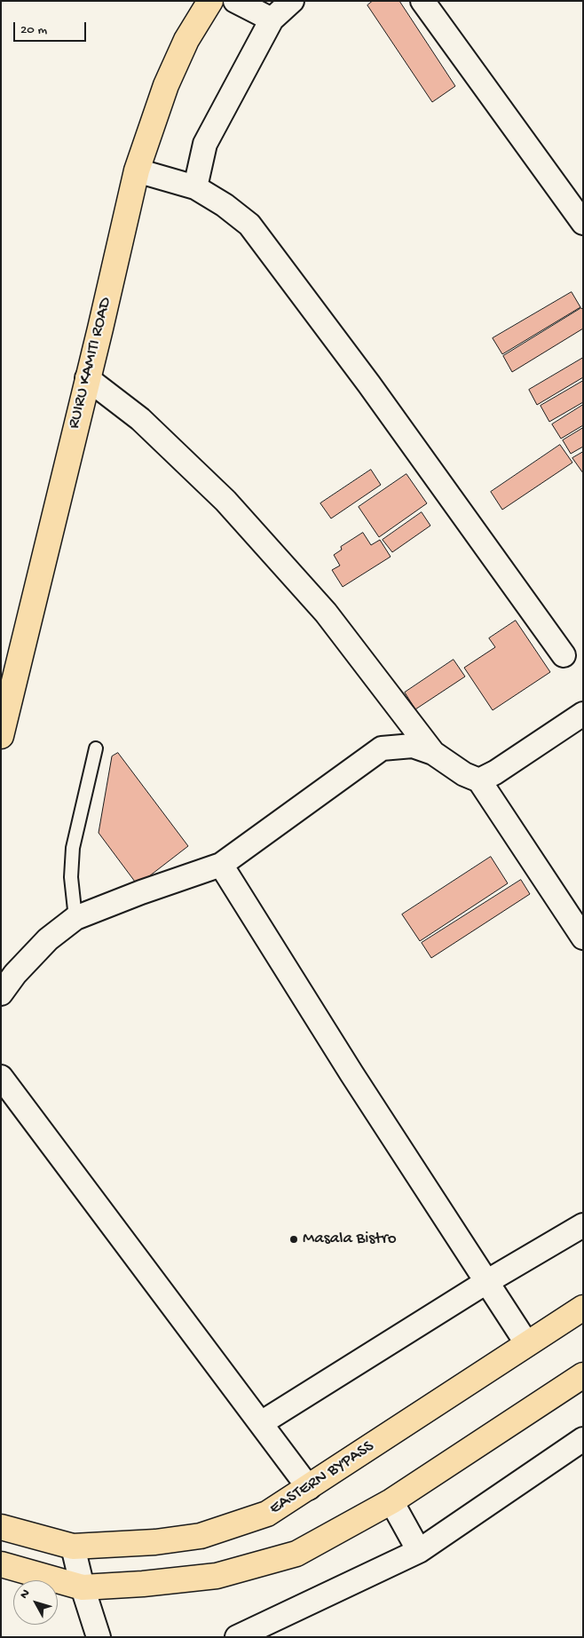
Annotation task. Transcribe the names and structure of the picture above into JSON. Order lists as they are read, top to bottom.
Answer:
{
  "streets": {
    "main road": ["RUIRU KAMITI ROAD", "EASTERN BYPASS"]
  },
  "places": ["Masala Bistro"],
  "scale_bar": "20 m",
  "north": "top left"
}
